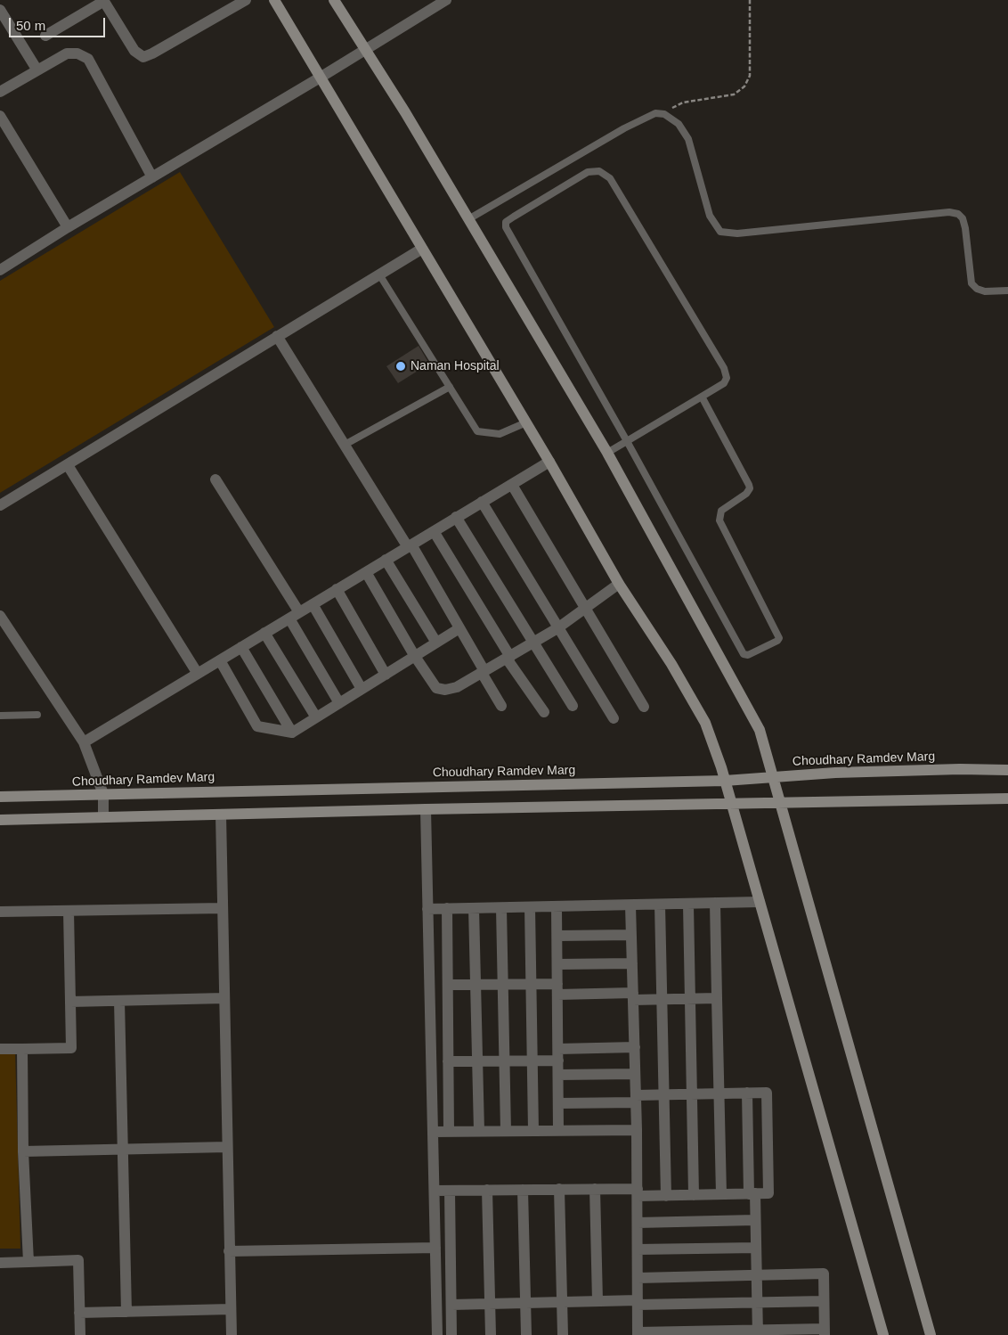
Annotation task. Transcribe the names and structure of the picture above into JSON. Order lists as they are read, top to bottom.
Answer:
{
  "streets": {
    "street": ["Choudhary Ramdev Marg"]
  },
  "places": ["Naman Hospital"],
  "scale_bar": "50 m"
}
